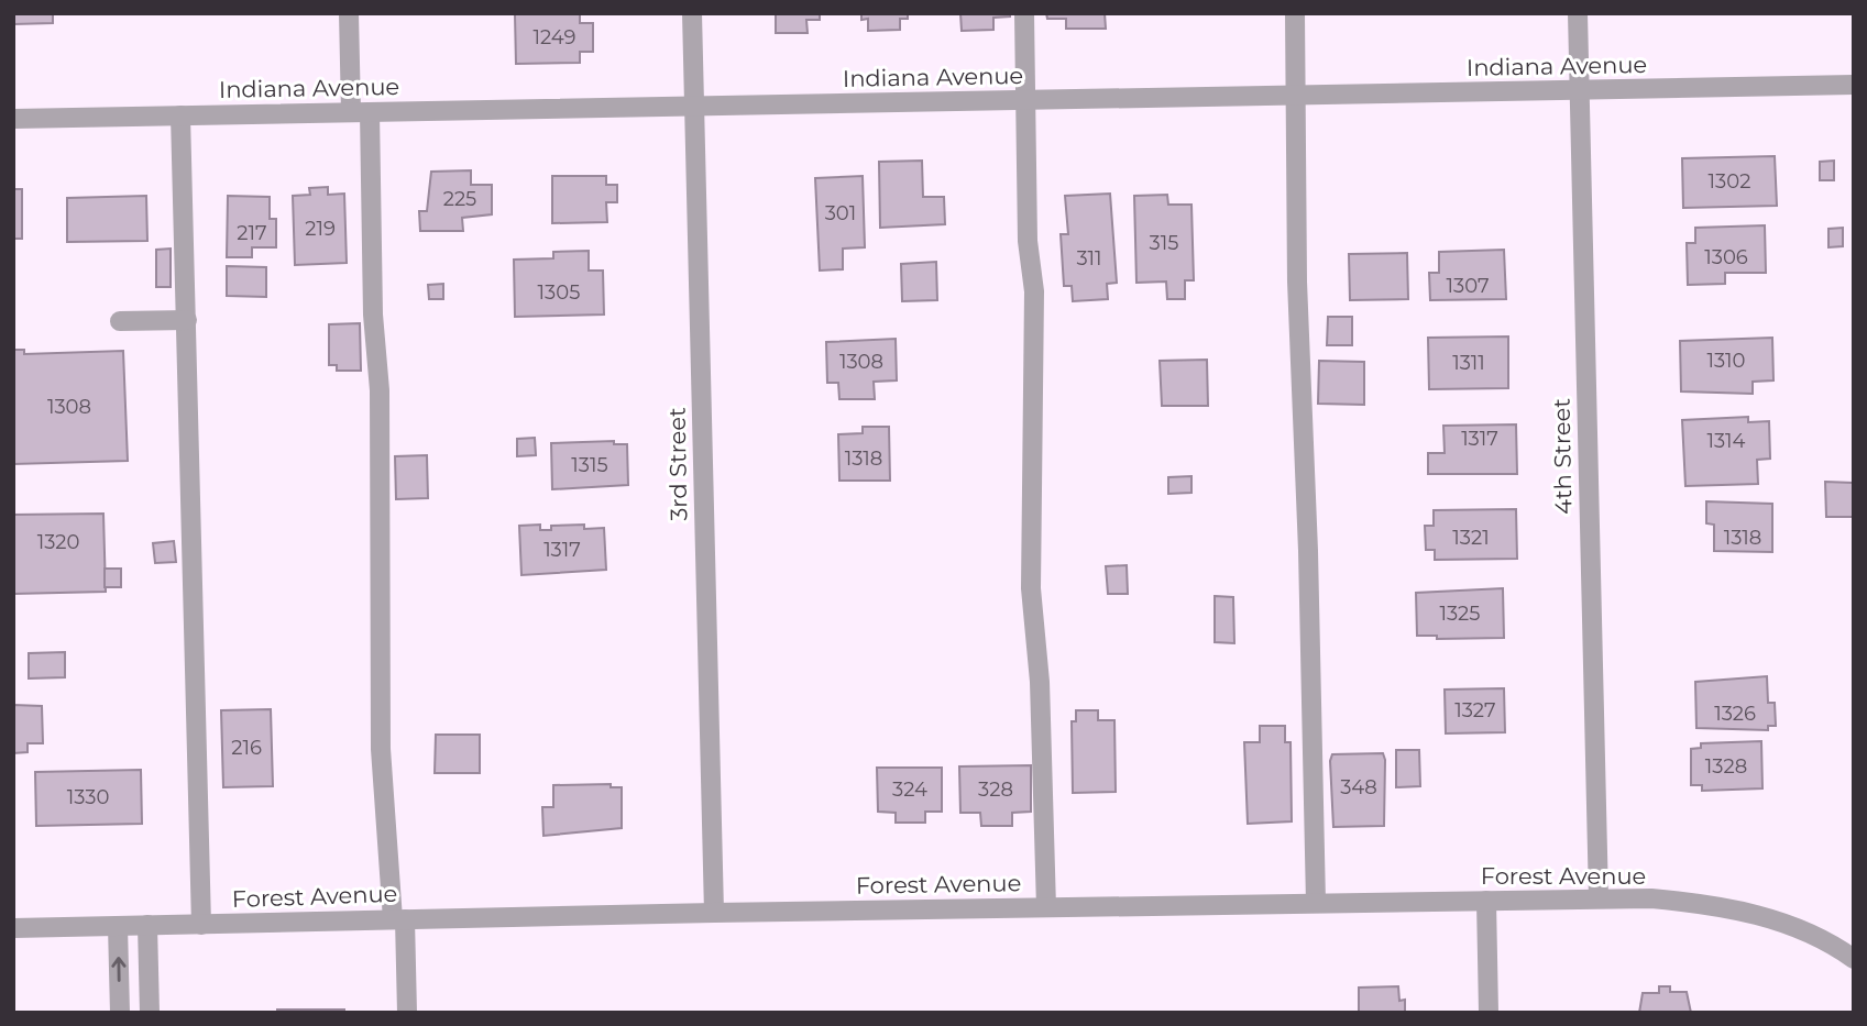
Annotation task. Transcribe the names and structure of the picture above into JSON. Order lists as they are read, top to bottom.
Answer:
{
  "streets": {
    "street": [
      "Indiana Avenue",
      "4th Street",
      "3rd Street",
      "Forest Avenue"
    ]
  },
  "crossings": [
    ["Indiana Avenue", "4th Street"],
    ["Indiana Avenue", "3rd Street"],
    ["4th Street", "Forest Avenue"],
    ["3rd Street", "Forest Avenue"]
  ],
  "house_numbers": [
    "1249",
    "1302",
    "225",
    "301",
    "219",
    "217",
    "315",
    "1306",
    "311",
    "1307",
    "1305",
    "1310",
    "1308",
    "1311",
    "1308",
    "1317",
    "1314",
    "1318",
    "1315",
    "1321",
    "1318",
    "1320",
    "1317",
    "1325",
    "1327",
    "1326",
    "216",
    "1328",
    "348",
    "324",
    "328",
    "1330"
  ]
}
